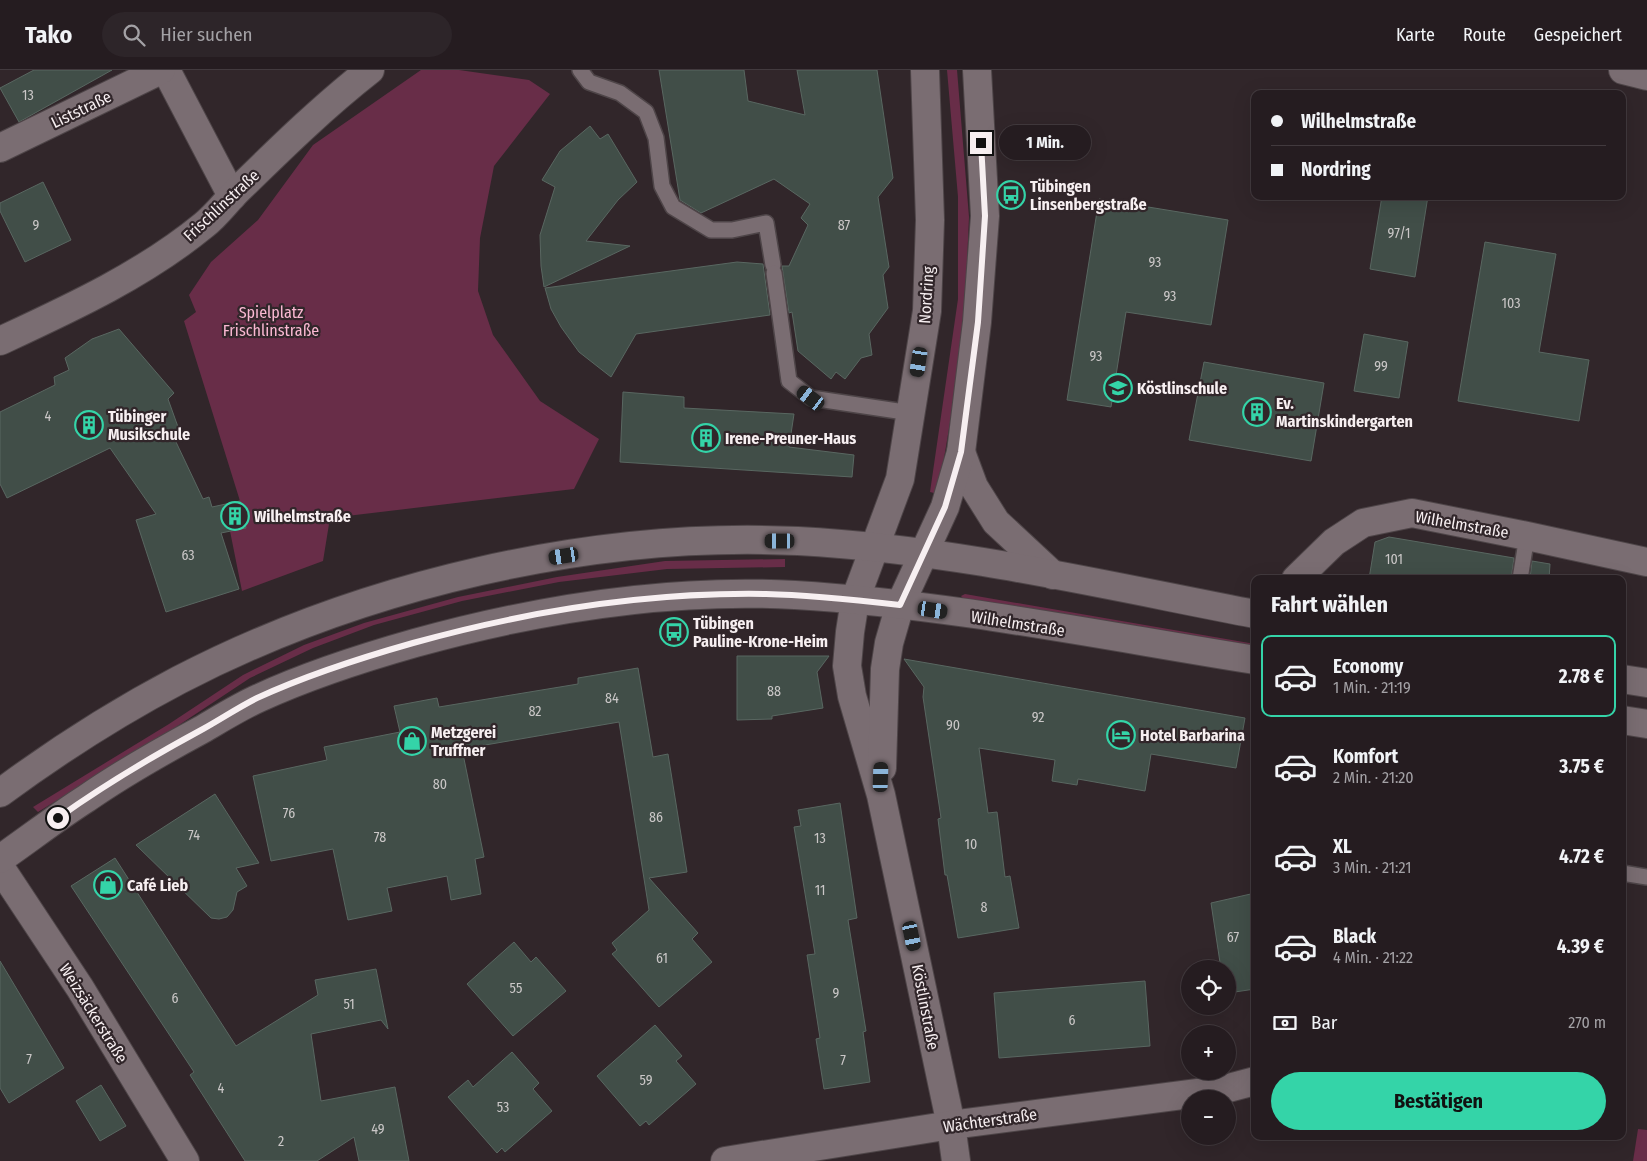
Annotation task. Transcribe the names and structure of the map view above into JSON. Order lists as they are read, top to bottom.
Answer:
{
  "streets": {
    "street": [
      "Liststraße",
      "Frischlinstraße",
      "Nordring",
      "Wilhelmstraße",
      "Köstlinstraße",
      "Weizsäckerstraße",
      "Wächterstraße"
    ]
  },
  "crossings": [
    ["Nordring", "Wilhelmstraße"],
    ["Nordring", "Köstlinstraße"],
    ["Wilhelmstraße", "Köstlinstraße"],
    ["Köstlinstraße", "Wächterstraße"]
  ],
  "parks": ["Spielplatz Frischlinstraße"],
  "places": {
    "bus stop": ["Tübingen Linsenbergstraße", "Tübingen Pauline-Krone-Heim"],
    "school or university": ["Köstlinschule"],
    "building": [
      "Ev. Martinskindergarten",
      "Tübinger Musikschule",
      "Irene-Preuner-Haus",
      "Wilhelmstraße"
    ],
    "hotel": ["Hotel Barbarina"],
    "shop": ["Metzgerei Truffner", "Café Lieb"]
  },
  "house_numbers": [
    "13",
    "9",
    "87",
    "97/1",
    "93",
    "93",
    "103",
    "93",
    "99",
    "4",
    "63",
    "101",
    "88",
    "84",
    "82",
    "92",
    "90",
    "80",
    "76",
    "86",
    "74",
    "78",
    "13",
    "10",
    "11",
    "8",
    "67",
    "61",
    "55",
    "9",
    "6",
    "51",
    "6",
    "7",
    "7",
    "59",
    "4",
    "53",
    "49",
    "2"
  ],
  "page": {
    "header": "Tako",
    "search": "Hier suchen",
    "nav": ["Karte", "Route", "Gespeichert"],
    "banner": ["Wilhelmstraße", "Nordring"],
    "bubble": "1 Min.",
    "heading": "Fahrt wählen",
    "list": [
      {
        "name": "Economy",
        "note": "1 Min. · 21:19",
        "value": "2.78 €"
      },
      {
        "name": "Komfort",
        "note": "2 Min. · 21:20",
        "value": "3.75 €"
      },
      {
        "name": "XL",
        "note": "3 Min. · 21:21",
        "value": "4.72 €"
      },
      {
        "name": "Black",
        "note": "4 Min. · 21:22",
        "value": "4.39 €"
      }
    ],
    "map_buttons": ["+", "−"],
    "pay": ["Bar", "270 m"],
    "buttons": "Bestätigen"
  }
}
